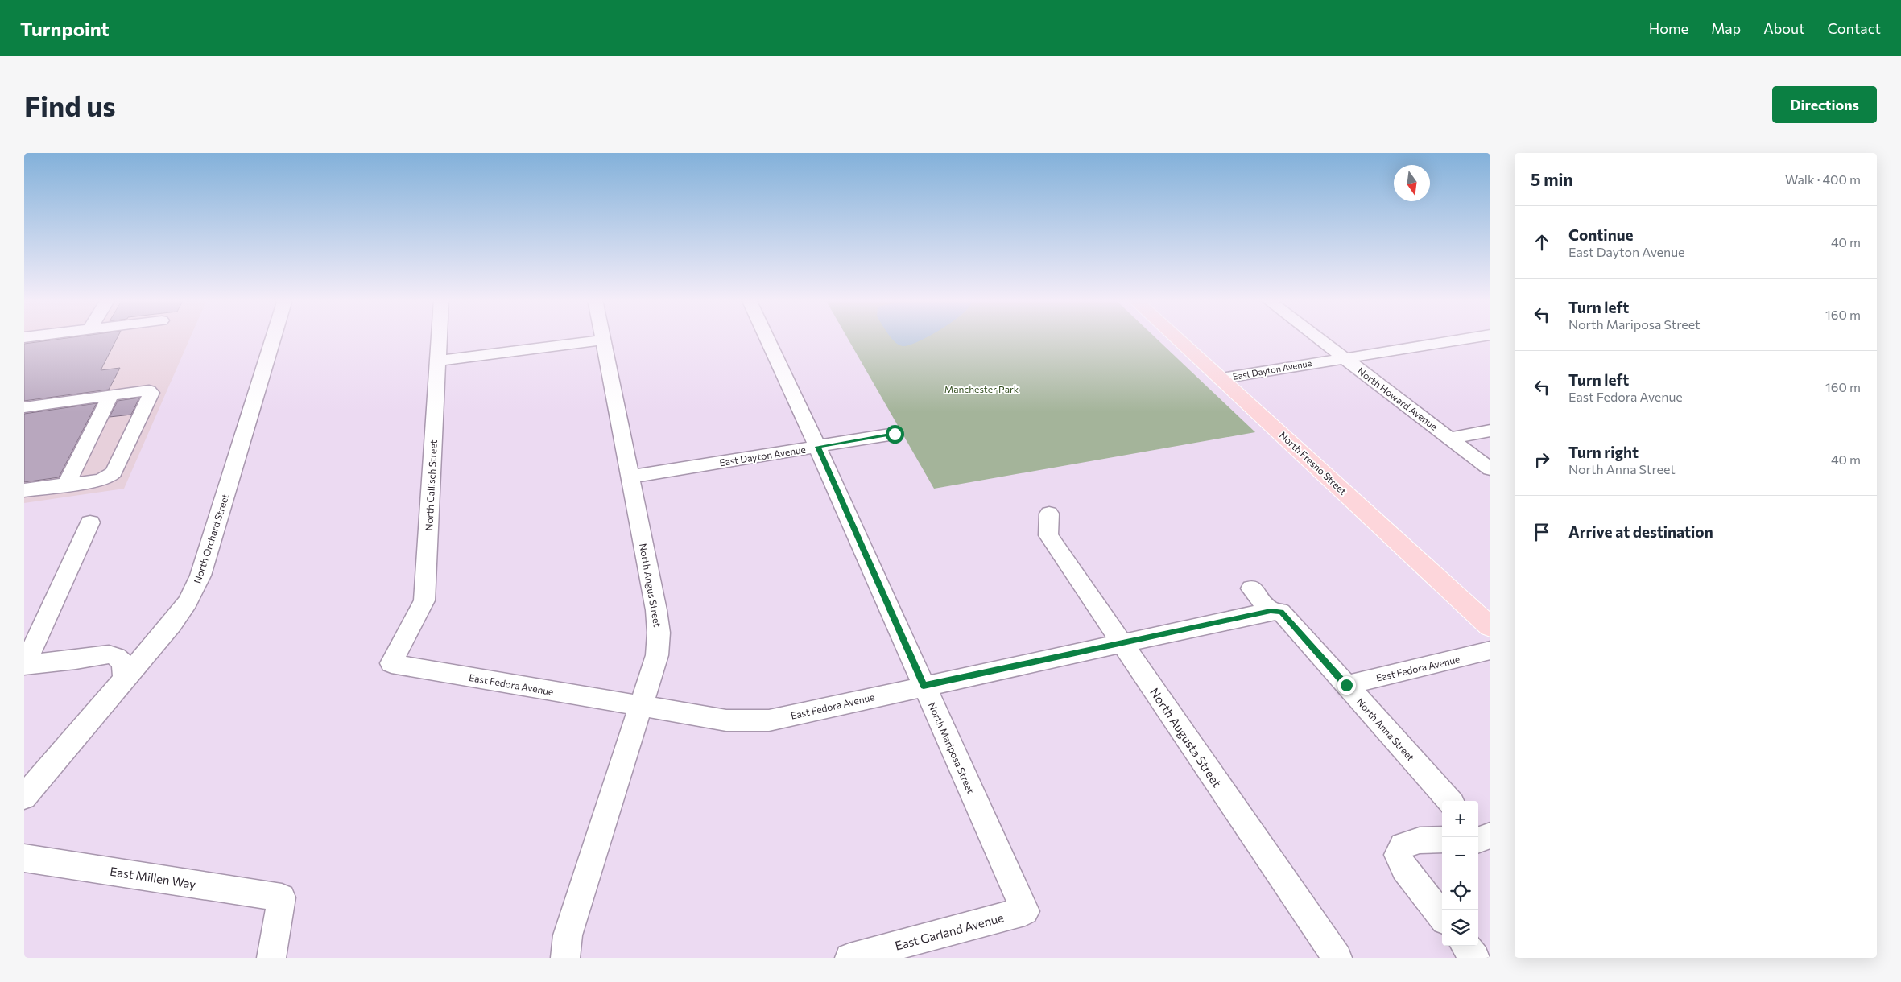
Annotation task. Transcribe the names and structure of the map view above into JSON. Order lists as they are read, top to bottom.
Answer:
{
  "streets": {
    "main road": ["North Fresno Street"],
    "street": [
      "East Dayton Avenue",
      "North Howard Avenue",
      "North Callisch Street",
      "North Orchard Street",
      "North Angus Street",
      "East Fedora Avenue",
      "North Anna Street",
      "North Augusta Street",
      "North Mariposa Street",
      "East Millen Way",
      "East Garland Avenue"
    ]
  },
  "crossings": [
    ["East Dayton Avenue", "North Howard Avenue"],
    ["East Dayton Avenue", "North Fresno Street"],
    ["East Dayton Avenue", "North Angus Street"],
    ["East Dayton Avenue", "North Mariposa Street"],
    ["North Callisch Street", "East Fedora Avenue"],
    ["North Angus Street", "East Fedora Avenue"],
    ["East Fedora Avenue", "North Anna Street"],
    ["East Fedora Avenue", "North Augusta Street"],
    ["East Fedora Avenue", "North Mariposa Street"],
    ["North Mariposa Street", "East Garland Avenue"]
  ],
  "parks": ["Manchester Park"],
  "north": "bottom",
  "page": {
    "header": "Turnpoint",
    "nav": [
      "Home",
      "Map",
      "About",
      "Contact"
    ],
    "buttons": "Directions",
    "title": "Find us",
    "heading": ["5 min", "Walk · 400 m"],
    "list": [
      ["Continue", "East Dayton Avenue", "40 m"],
      ["Turn left", "North Mariposa Street", "160 m"],
      ["Turn left", "East Fedora Avenue", "160 m"],
      ["Turn right", "North Anna Street", "40 m"],
      "Arrive at destination"
    ],
    "map_buttons": ["+", "−"]
  }
}
